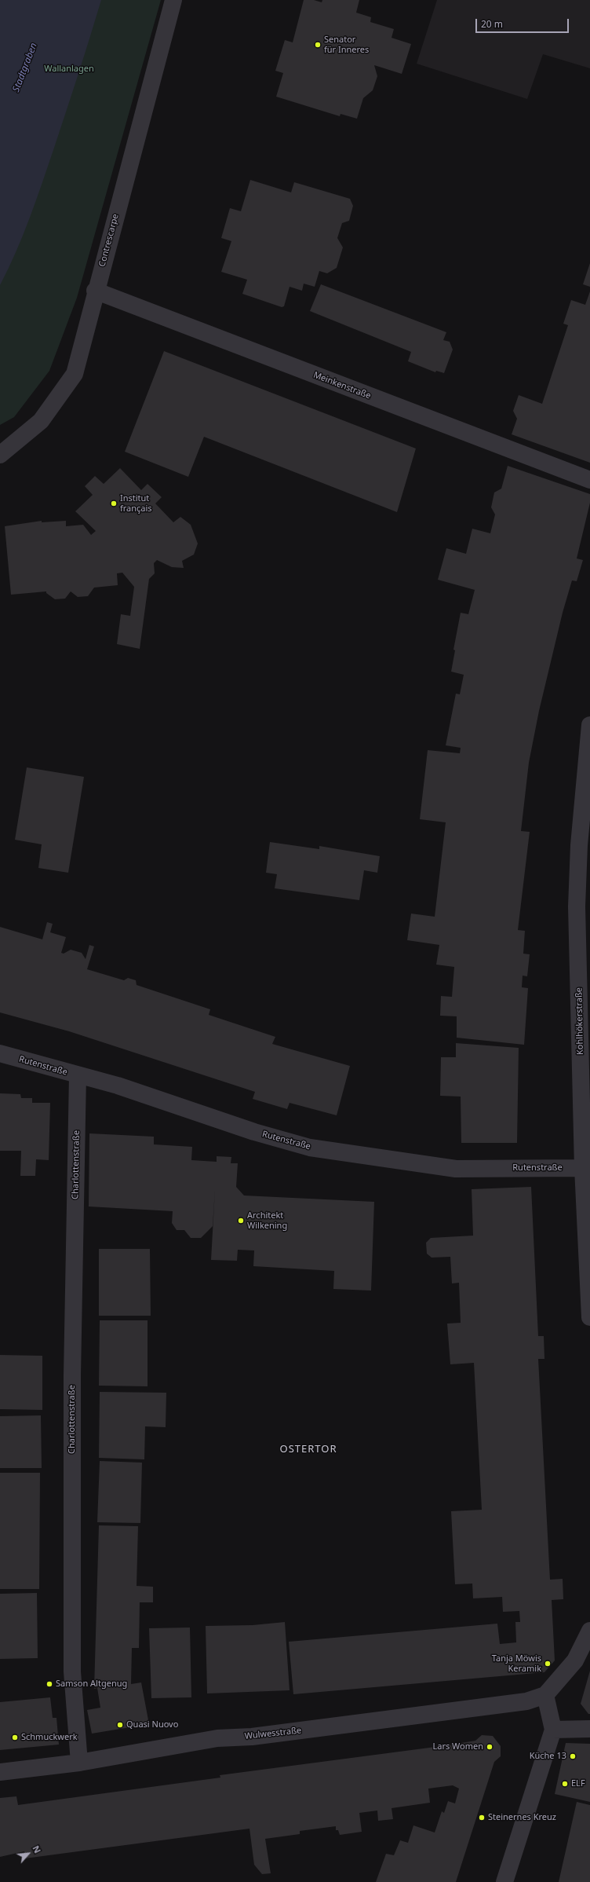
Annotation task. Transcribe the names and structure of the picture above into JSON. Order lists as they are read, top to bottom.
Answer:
{
  "streets": {
    "street": [
      "Contrescarpe",
      "Meinkenstraße",
      "Kohlhökerstraße",
      "Rutenstraße",
      "Charlottenstraße",
      "Wulwesstraße"
    ]
  },
  "crossings": [
    ["Contrescarpe", "Meinkenstraße"],
    ["Kohlhökerstraße", "Rutenstraße"],
    ["Rutenstraße", "Charlottenstraße"],
    ["Charlottenstraße", "Wulwesstraße"]
  ],
  "districts": ["OSTERTOR"],
  "water": ["Stadtgraben"],
  "parks": ["Wallanlagen"],
  "places": [
    "Senator für Inneres",
    "Institut français",
    "Architekt Wilkening",
    "Tanja Möwis Keramik",
    "Samson Altgenug",
    "Quasi Nuovo",
    "Schmuckwerk",
    "Lars Women",
    "Küche 13",
    "ELF",
    "Steinernes Kreuz"
  ],
  "scale_bar": "20 m",
  "north": "top right"
}
